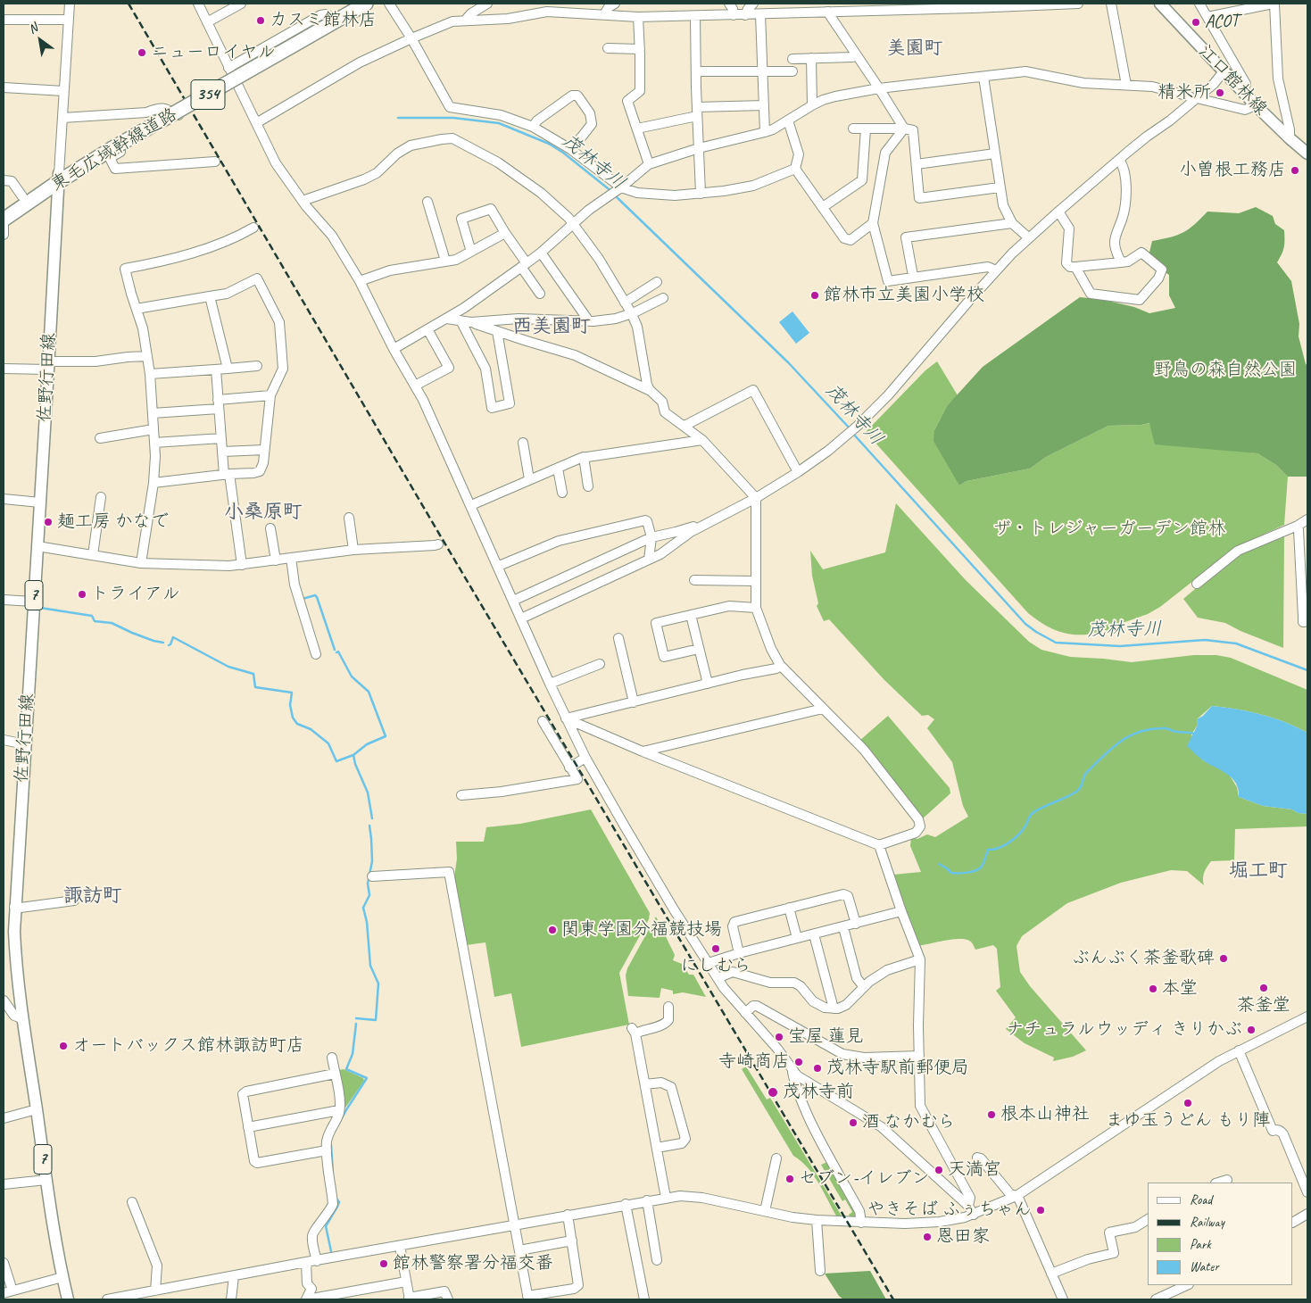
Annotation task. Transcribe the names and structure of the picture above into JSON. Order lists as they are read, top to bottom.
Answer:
{
  "streets": {
    "highway": ["354", "東毛広域幹線道路"],
    "main road": ["江口館林線", "佐野行田線", "7"]
  },
  "crossings": [
    ["東毛広域幹線道路", "佐野行田線"]
  ],
  "districts": [
    "美園町",
    "西美園町",
    "小桑原町",
    "堀工町",
    "諏訪町"
  ],
  "water": ["茂林寺川"],
  "parks": ["野鳥の森自然公園", "ザ・トレジャーガーデン館林"],
  "places": [
    "カスミ館林店",
    "ACOT",
    "ニューロイヤル",
    "精米所",
    "小曽根工務店",
    "館林市立美園小学校",
    "麺工房 かなで",
    "トライアル",
    "関東学園分福競技場",
    "にしむら",
    "ぶんぶく茶釜歌碑",
    "茶釜堂",
    "本堂",
    "ナチュラルウッディ きりかぶ",
    "宝屋 蓮見",
    "オートバックス館林諏訪町店",
    "寺崎商店",
    "茂林寺駅前郵便局",
    "茂林寺前",
    "まゆ玉うどん もり陣",
    "根本山神社",
    "酒 なかむら",
    "天満宮",
    "セブン-イレブン",
    "やきそば ふぅちゃん",
    "恩田家",
    "館林警察署分福交番"
  ],
  "legend": [
    "Road",
    "Railway",
    "Park",
    "Water"
  ],
  "north": "top left"
}
